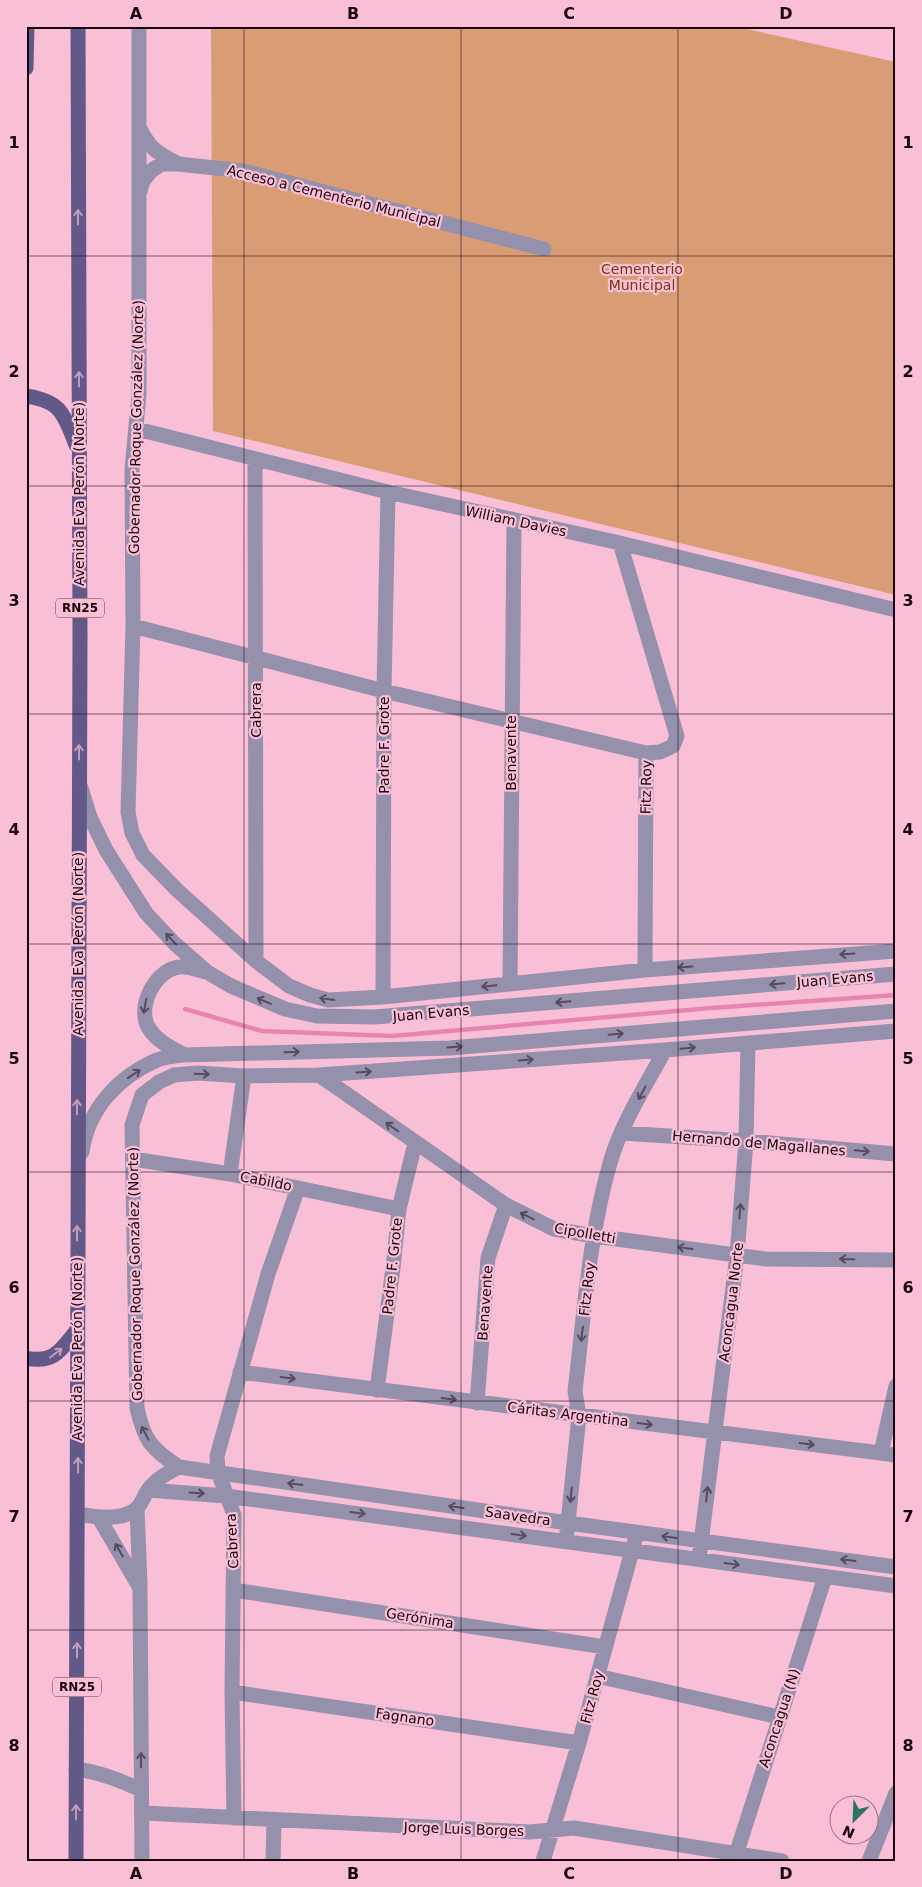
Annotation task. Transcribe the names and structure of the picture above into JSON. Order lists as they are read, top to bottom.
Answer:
{
  "streets": {
    "main road": ["Avenida Eva Perón (Norte)", "RN25"],
    "street": [
      "Acceso a Cementerio Municipal",
      "Gobernador Roque González (Norte)",
      "William Davies",
      "Cabrera",
      "Padre F. Grote",
      "Benavente",
      "Fitz Roy",
      "Juan Evans",
      "Hernando de Magallanes",
      "Cabildo",
      "Cipolletti",
      "Aconcagua Norte",
      "Cáritas Argentina",
      "Saavedra",
      "Gerónima",
      "Fagnano",
      "Aconcagua (N)",
      "Jorge Luis Borges"
    ]
  },
  "crossings": [
    ["Acceso a Cementerio Municipal", "Gobernador Roque González (Norte)"],
    ["Gobernador Roque González (Norte)", "William Davies"],
    ["Gobernador Roque González (Norte)", "Juan Evans"],
    ["Gobernador Roque González (Norte)", "Cabildo"],
    ["Gobernador Roque González (Norte)", "Saavedra"],
    ["Avenida Eva Perón (Norte)", "Juan Evans"],
    ["William Davies", "Cabrera"],
    ["William Davies", "Padre F. Grote"],
    ["William Davies", "Benavente"],
    ["William Davies", "Fitz Roy"],
    ["Cabrera", "Juan Evans"],
    ["Cabrera", "Cabildo"],
    ["Cabrera", "Cáritas Argentina"],
    ["Cabrera", "Saavedra"],
    ["Cabrera", "Gerónima"],
    ["Cabrera", "Fagnano"],
    ["Cabrera", "Jorge Luis Borges"],
    ["Padre F. Grote", "Juan Evans"],
    ["Padre F. Grote", "Cabildo"],
    ["Padre F. Grote", "Cipolletti"],
    ["Padre F. Grote", "Cáritas Argentina"],
    ["Benavente", "Juan Evans"],
    ["Benavente", "Cipolletti"],
    ["Benavente", "Cáritas Argentina"],
    ["Fitz Roy", "Juan Evans"],
    ["Fitz Roy", "Hernando de Magallanes"],
    ["Fitz Roy", "Cipolletti"],
    ["Fitz Roy", "Cáritas Argentina"],
    ["Fitz Roy", "Saavedra"],
    ["Fitz Roy", "Gerónima"],
    ["Fitz Roy", "Fagnano"],
    ["Fitz Roy", "Jorge Luis Borges"],
    ["Hernando de Magallanes", "Aconcagua Norte"],
    ["Cipolletti", "Aconcagua Norte"],
    ["Aconcagua Norte", "Cáritas Argentina"],
    ["Aconcagua Norte", "Saavedra"],
    ["Saavedra", "Aconcagua (N)"],
    ["Aconcagua (N)", "Jorge Luis Borges"]
  ],
  "one_way": ["Avenida Eva Perón (Norte)", "Aconcagua Norte", "Cáritas Argentina"],
  "parks": ["Cementerio Municipal"],
  "north": "bottom left",
  "grid": {
    "columns": [
      "A",
      "B",
      "C",
      "D"
    ],
    "rows": [
      "1",
      "2",
      "3",
      "4",
      "5",
      "6",
      "7",
      "8"
    ]
  }
}
